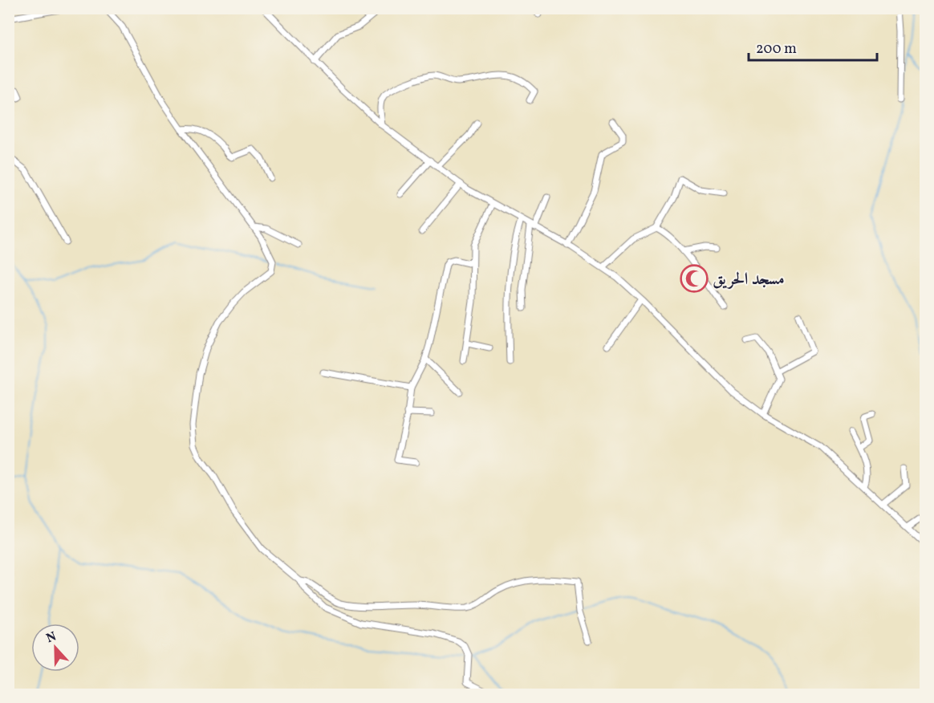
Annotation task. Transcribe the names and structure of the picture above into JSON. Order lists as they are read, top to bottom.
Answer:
{
  "places": {
    "mosque": ["مسجد الحريق"]
  },
  "scale_bar": "200 m",
  "north": "top"
}
